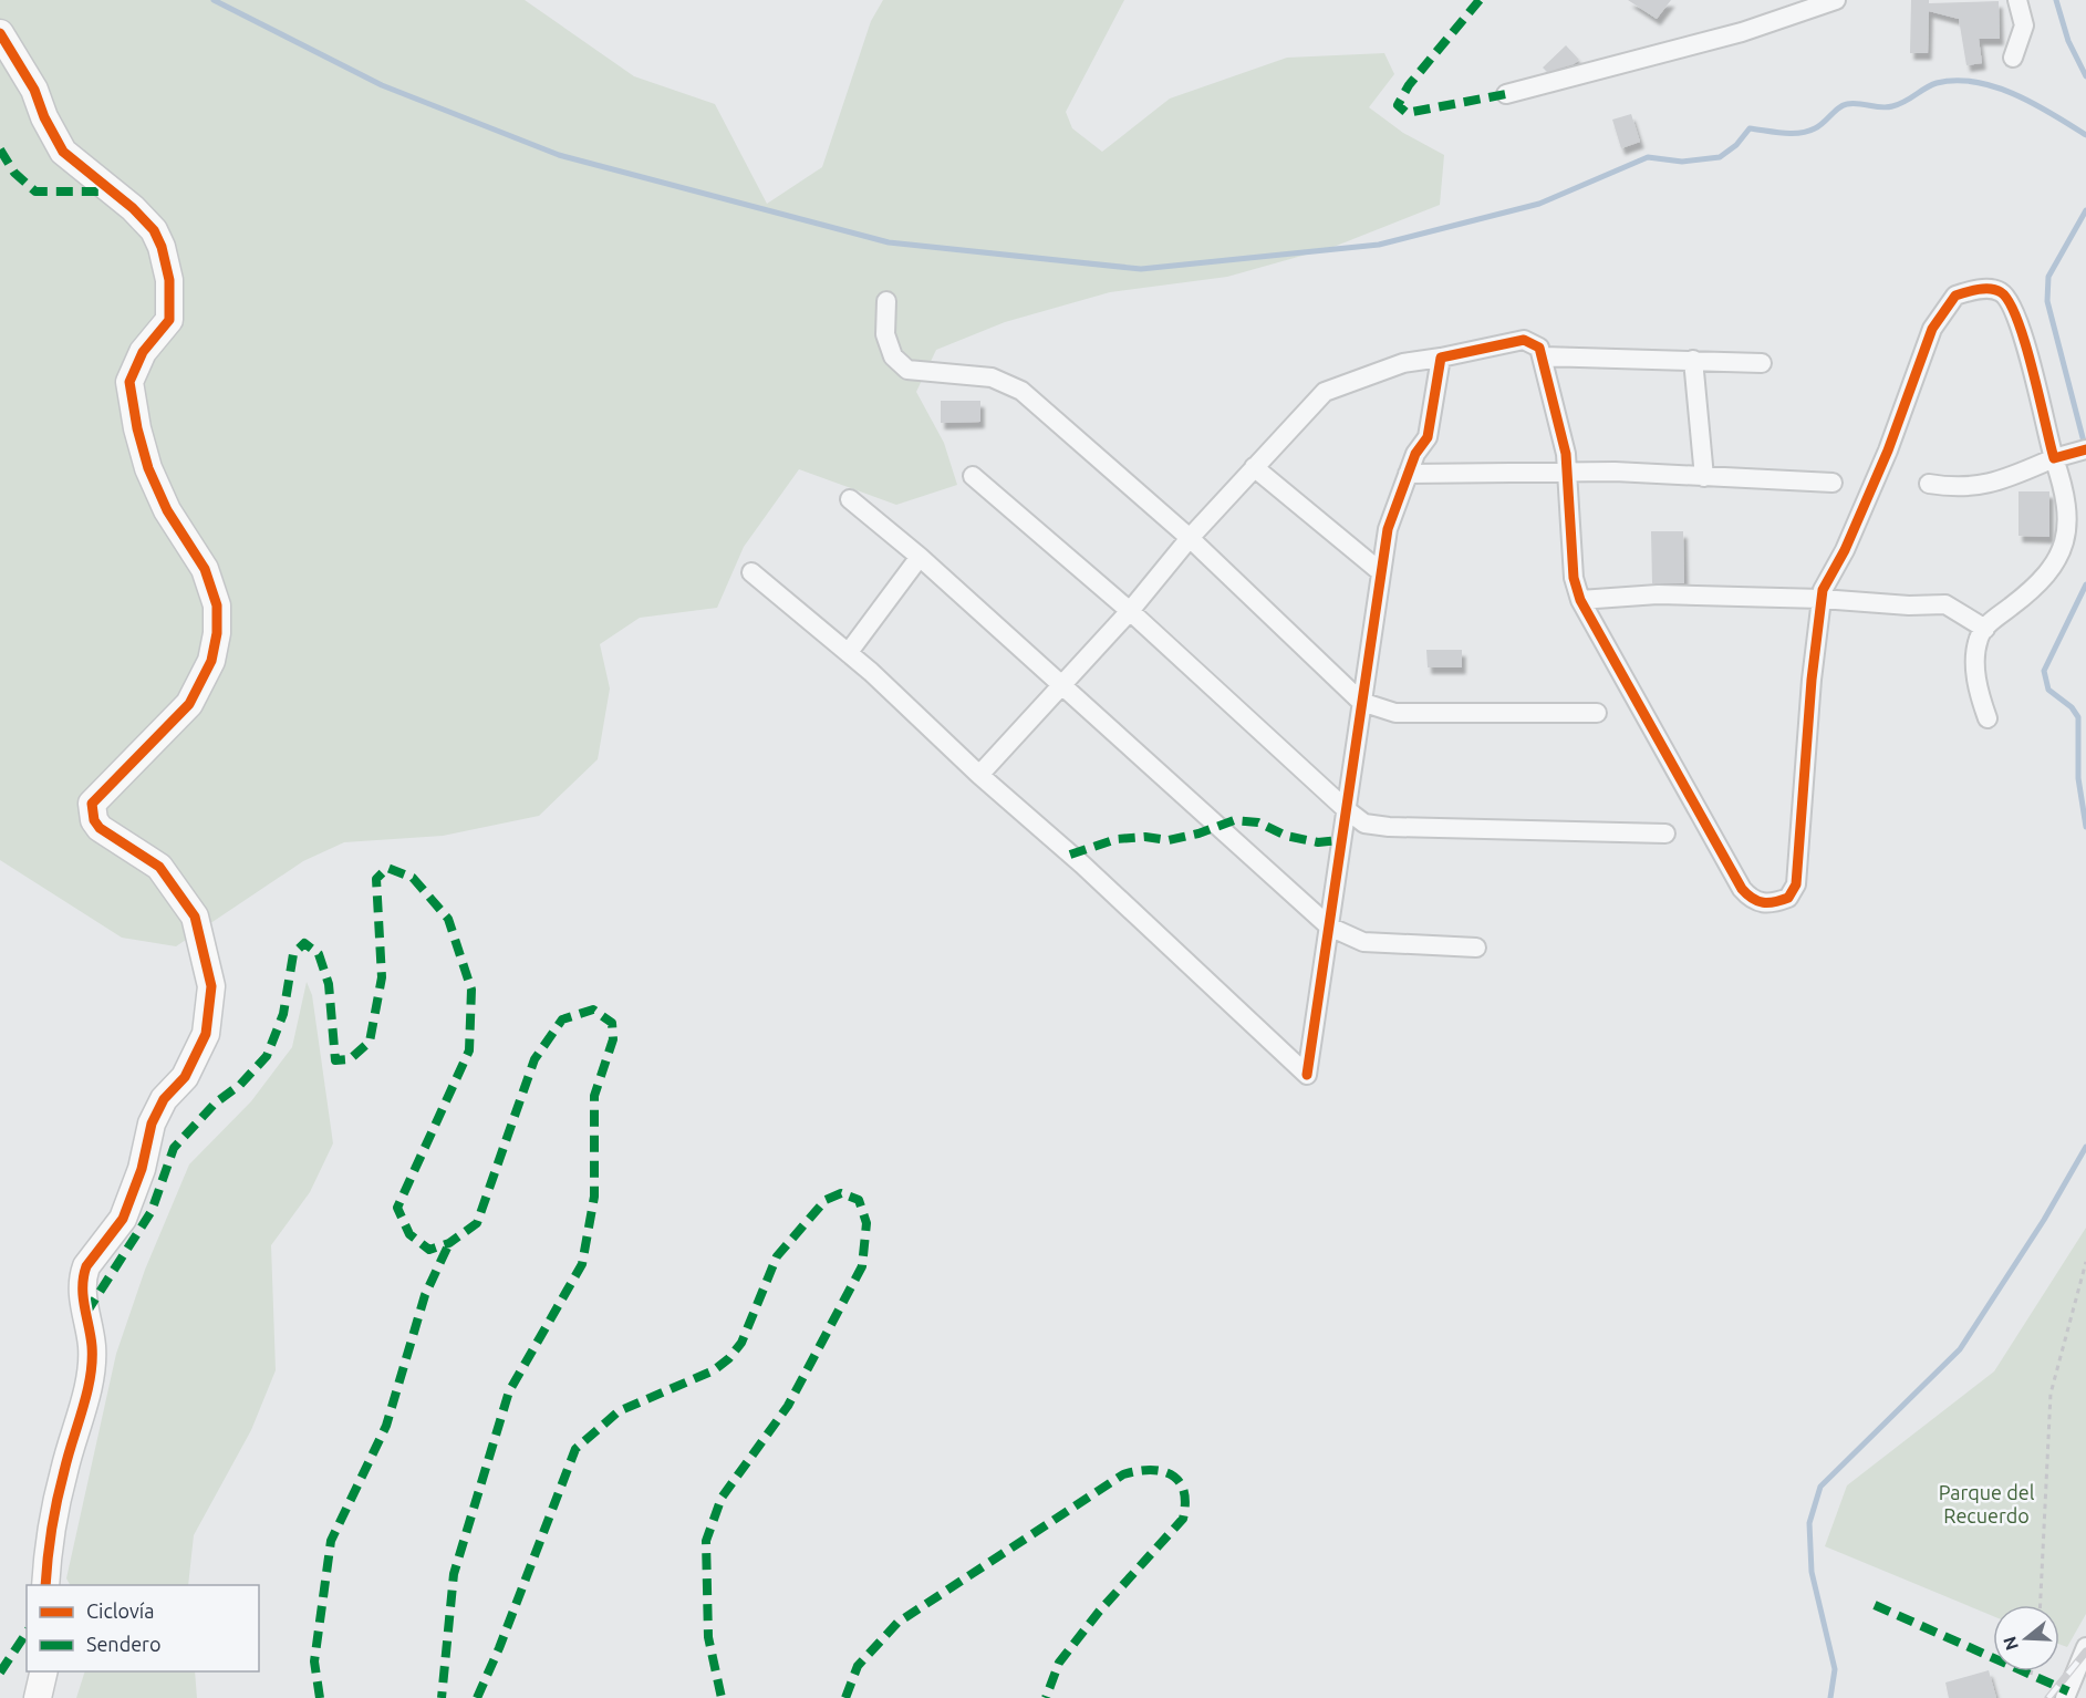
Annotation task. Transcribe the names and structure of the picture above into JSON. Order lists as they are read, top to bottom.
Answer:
{
  "parks": ["Parque del Recuerdo"],
  "legend": ["Ciclovía", "Sendero"],
  "north": "left"
}
